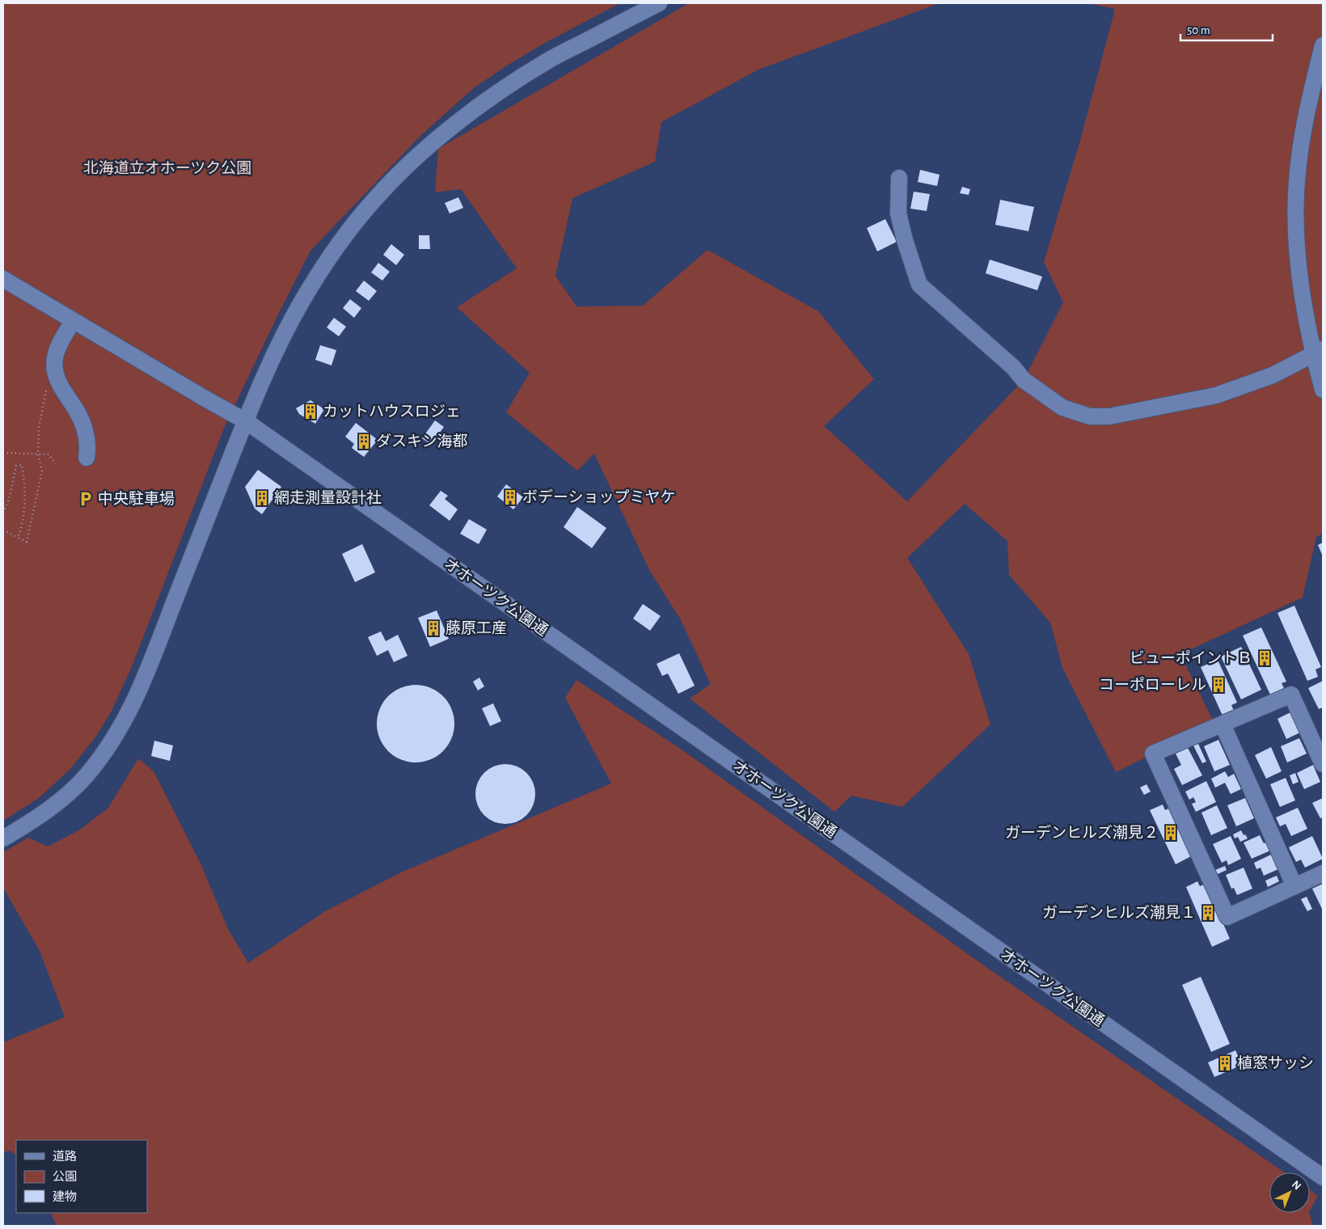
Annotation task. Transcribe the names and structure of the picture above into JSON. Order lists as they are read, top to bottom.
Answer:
{
  "streets": {
    "street": ["オホーツク公園通"]
  },
  "parks": ["北海道立オホーツク公園"],
  "places": {
    "building": [
      "カットハウスロジェ",
      "ダスキン海都",
      "ボデーショップミヤケ",
      "網走測量設計社",
      "藤原工産",
      "ビューポイントＢ",
      "コーポローレル",
      "ガーデンヒルズ潮見２",
      "ガーデンヒルズ潮見１",
      "植窓サッシ"
    ],
    "parking": ["中央駐車場"]
  },
  "legend": ["道路", "公園", "建物"],
  "scale_bar": "50 m",
  "north": "top right"
}
